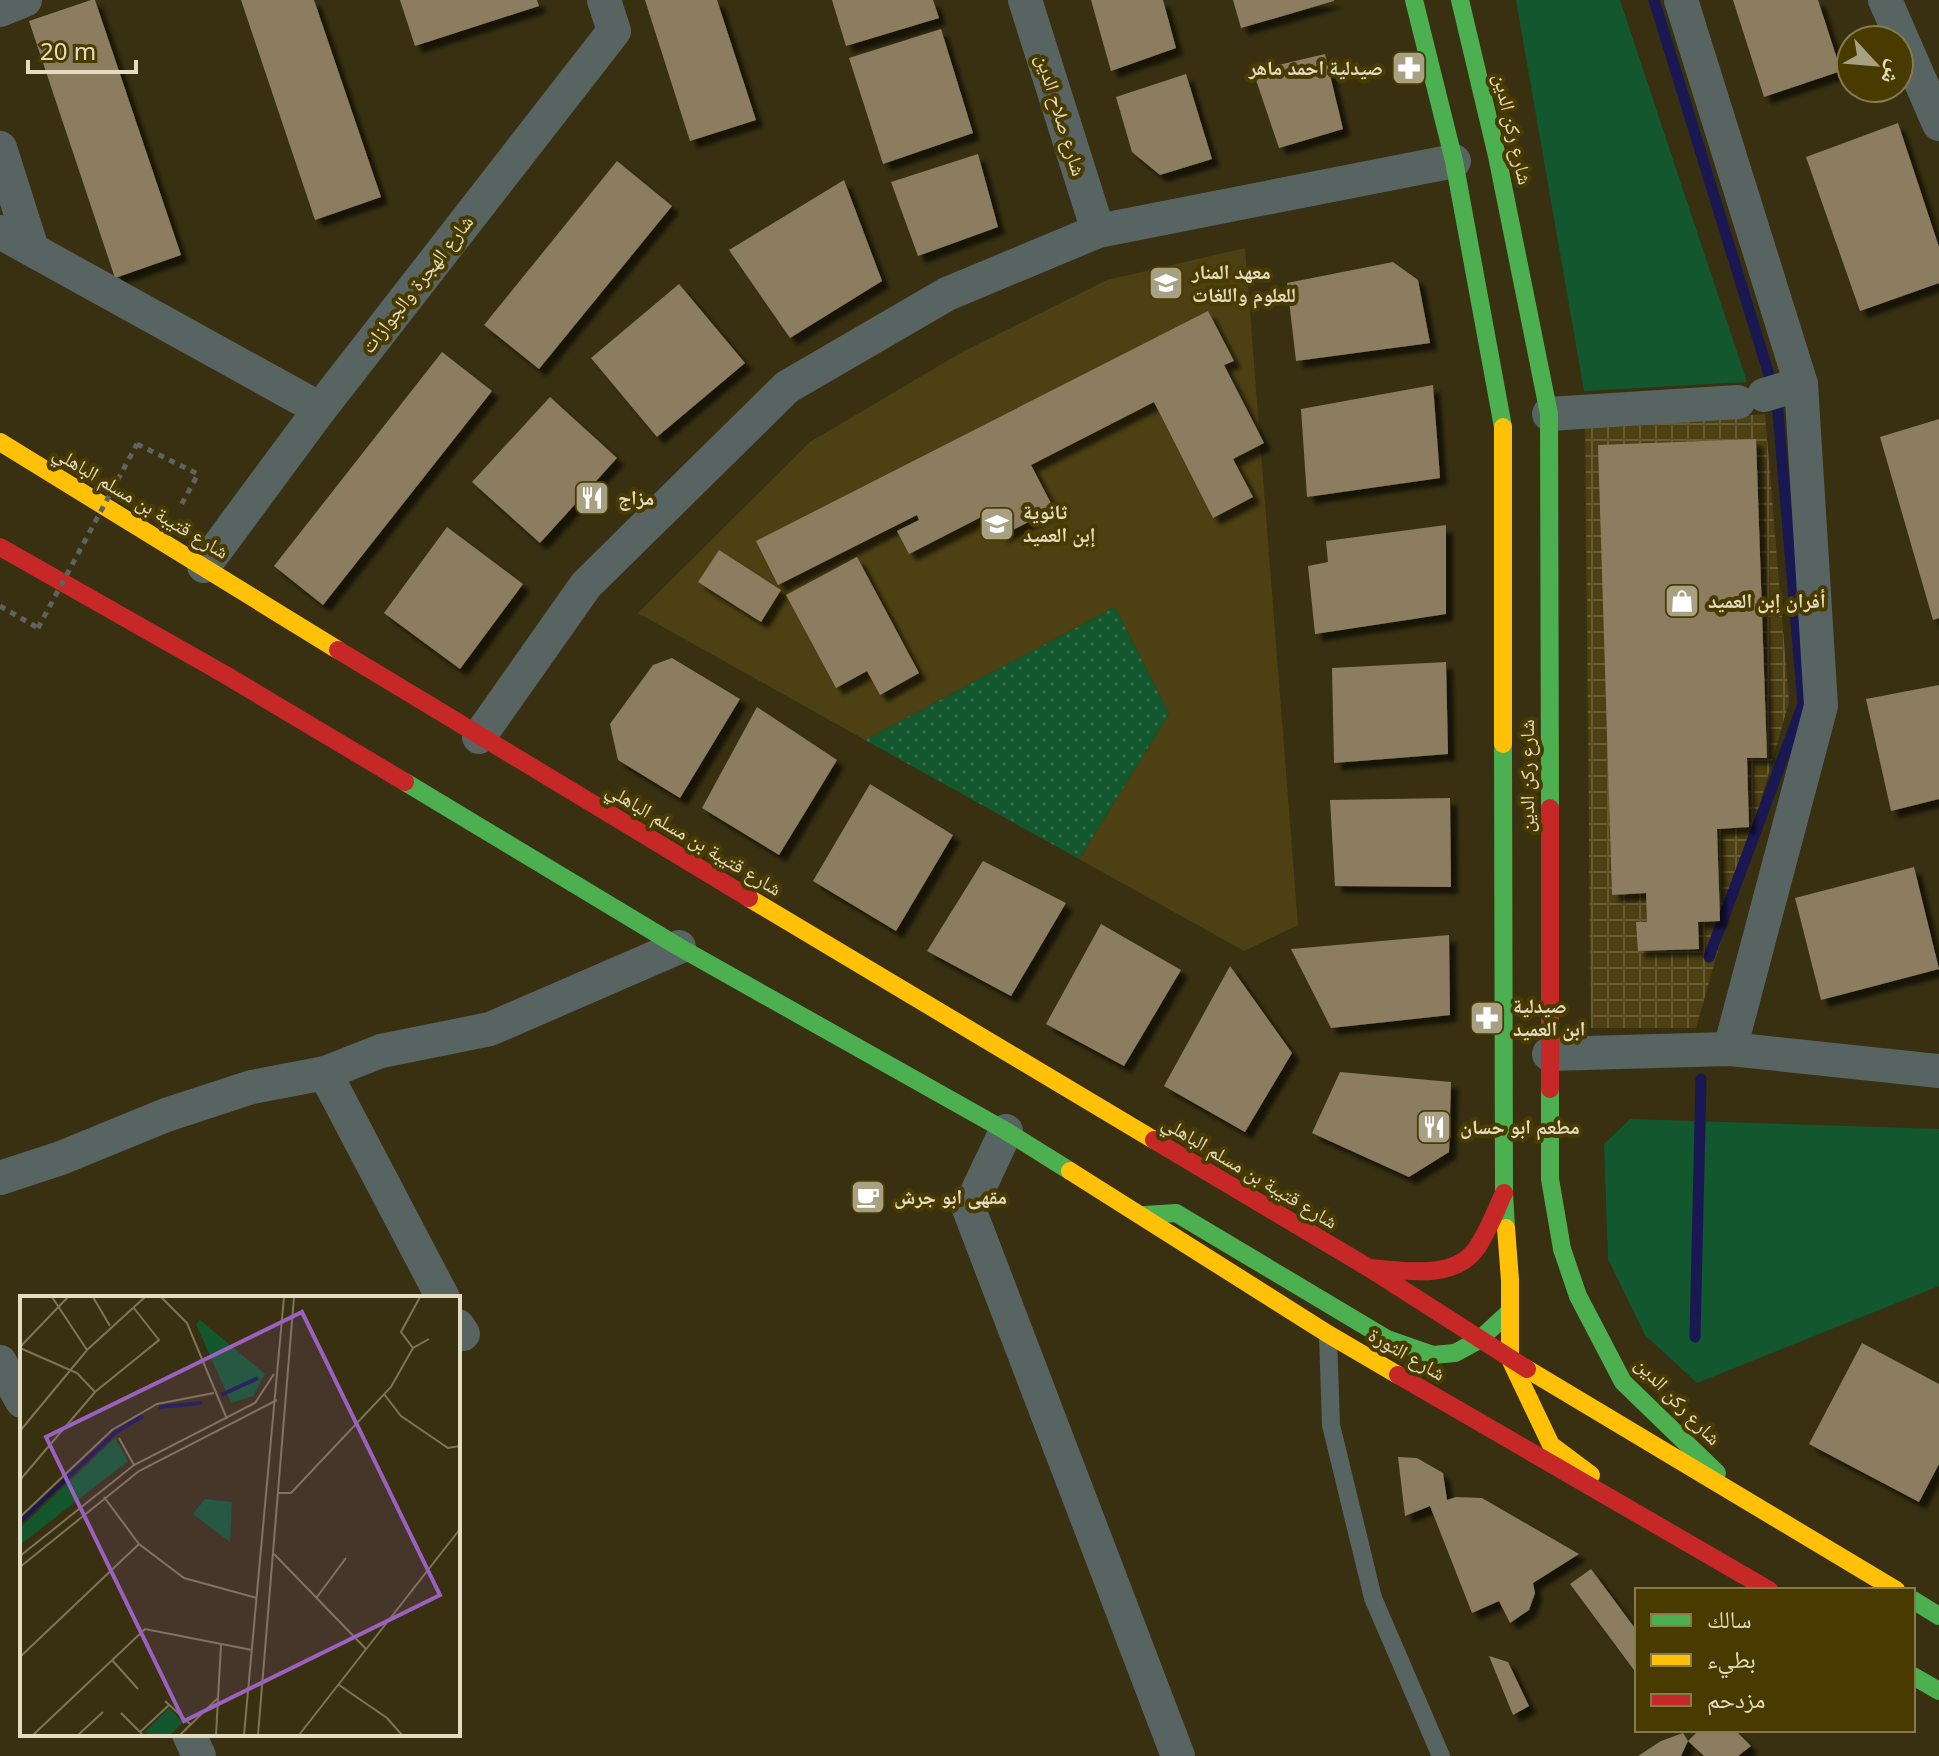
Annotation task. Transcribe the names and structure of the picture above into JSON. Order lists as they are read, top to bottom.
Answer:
{
  "streets": {
    "main road": ["شارع ركن الدين", "شارع قتيبة بن مسلم الباهلي", "شارع الثورة"],
    "street": ["شارع صلاح الدين", "شارع الهجرة والجوازات"]
  },
  "crossings": [
    ["شارع الهجرة والجوازات", "شارع قتيبة بن مسلم الباهلي"]
  ],
  "places": {
    "pharmacy": ["صيدلية احمد ماهر", "صيدلية ابن العميد"],
    "school or university": ["معهد المنار للعلوم واللغات", "ثانوية إبن العميد"],
    "restaurant": ["مزاج", "مطعم ابو حسان"],
    "shop": ["أفران إبن العميد"],
    "cafe": ["مقهى ابو جرش"]
  },
  "legend": ["سالك", "بطيء", "مزدحم"],
  "scale_bar": "20 m",
  "north": "bottom right"
}
